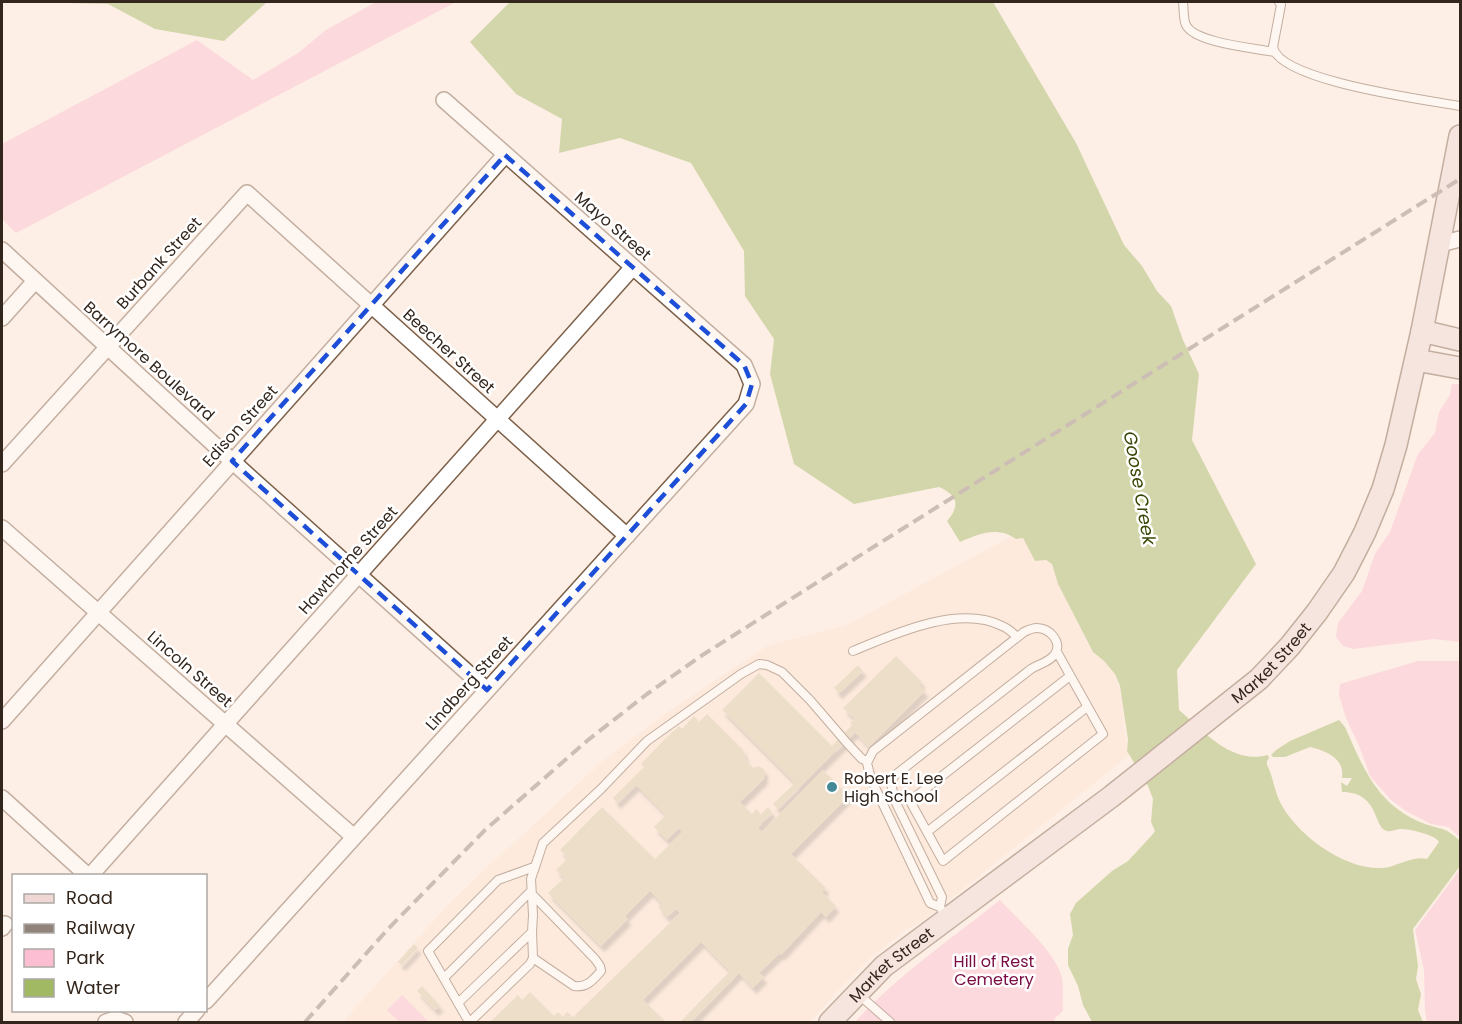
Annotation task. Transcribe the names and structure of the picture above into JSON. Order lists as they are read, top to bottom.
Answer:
{
  "streets": {
    "main road": ["Market Street"],
    "street": [
      "Mayo Street",
      "Burbank Street",
      "Beecher Street",
      "Barrymore Boulevard",
      "Edison Street",
      "Hawthorne Street",
      "Lincoln Street",
      "Lindberg Street"
    ]
  },
  "crossings": [
    ["Mayo Street", "Edison Street"],
    ["Mayo Street", "Hawthorne Street"],
    ["Mayo Street", "Lindberg Street"],
    ["Burbank Street", "Beecher Street"],
    ["Burbank Street", "Barrymore Boulevard"],
    ["Beecher Street", "Edison Street"],
    ["Beecher Street", "Hawthorne Street"],
    ["Beecher Street", "Lindberg Street"],
    ["Barrymore Boulevard", "Edison Street"],
    ["Barrymore Boulevard", "Hawthorne Street"],
    ["Barrymore Boulevard", "Lindberg Street"],
    ["Edison Street", "Lincoln Street"],
    ["Hawthorne Street", "Lincoln Street"],
    ["Lincoln Street", "Lindberg Street"]
  ],
  "water": ["Goose Creek"],
  "parks": ["Hill of Rest Cemetery"],
  "places": ["Robert E. Lee High School"],
  "legend": [
    "Road",
    "Railway",
    "Park",
    "Water"
  ]
}
